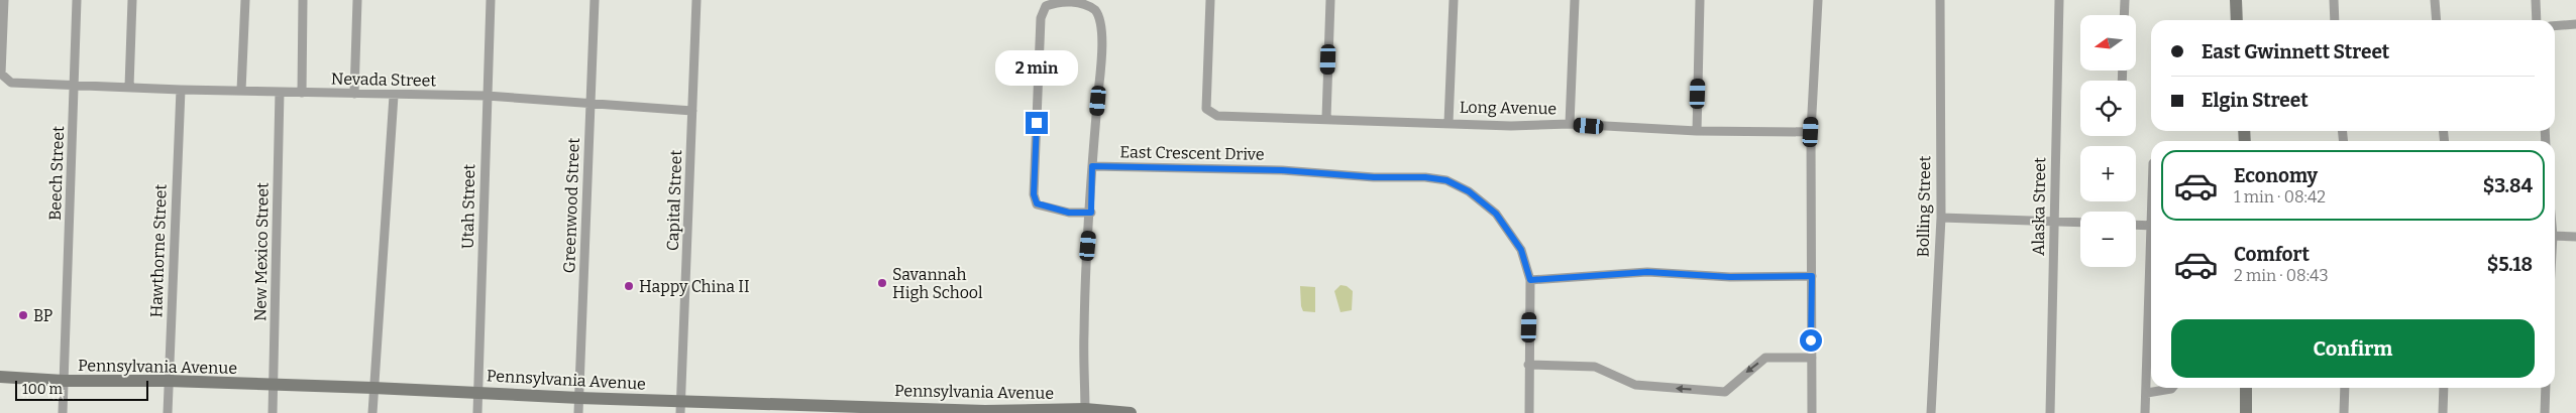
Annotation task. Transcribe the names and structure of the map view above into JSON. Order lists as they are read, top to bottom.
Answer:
{
  "streets": {
    "main road": ["Pennsylvania Avenue"],
    "street": [
      "Nevada Street",
      "Long Avenue",
      "East Crescent Drive",
      "Beech Street",
      "Capital Street",
      "Greenwood Street",
      "Utah Street",
      "Bolling Street",
      "Alaska Street",
      "Hawthorne Street",
      "New Mexico Street"
    ]
  },
  "crossings": [
    ["Nevada Street", "Beech Street"],
    ["Nevada Street", "Capital Street"],
    ["Nevada Street", "Greenwood Street"],
    ["Nevada Street", "Utah Street"],
    ["Nevada Street", "Hawthorne Street"],
    ["Nevada Street", "New Mexico Street"],
    ["Beech Street", "Pennsylvania Avenue"],
    ["Capital Street", "Pennsylvania Avenue"],
    ["Greenwood Street", "Pennsylvania Avenue"],
    ["Utah Street", "Pennsylvania Avenue"],
    ["Hawthorne Street", "Pennsylvania Avenue"],
    ["New Mexico Street", "Pennsylvania Avenue"]
  ],
  "places": ["Savannah High School", "Happy China II", "BP"],
  "scale_bar": "100 m",
  "north": "left",
  "page": {
    "map_buttons": ["+", "−"],
    "banner": ["East Gwinnett Street", "Elgin Street"],
    "bubble": "2 min",
    "list": [
      {
        "name": "Economy",
        "note": "1 min · 08:42",
        "value": "$3.84"
      },
      {
        "name": "Comfort",
        "note": "2 min · 08:43",
        "value": "$5.18"
      }
    ],
    "buttons": "Confirm",
    "scale": "100 m"
  }
}
